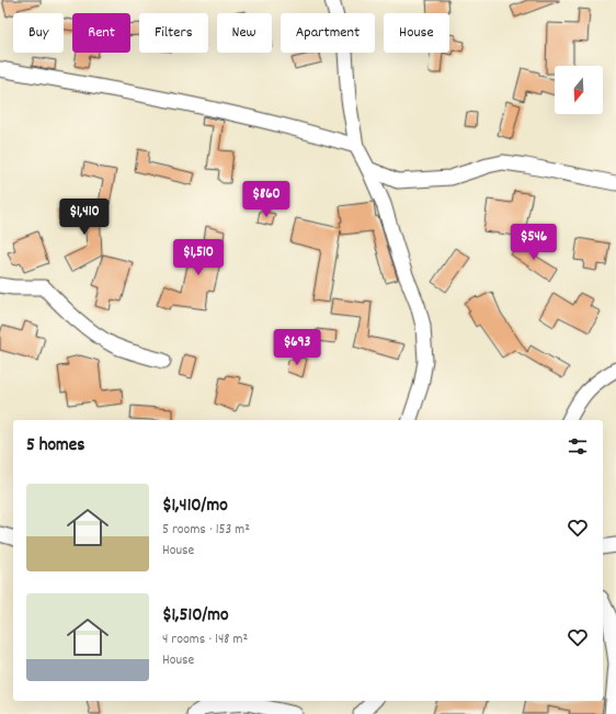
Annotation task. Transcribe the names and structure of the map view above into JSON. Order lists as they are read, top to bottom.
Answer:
{
  "north": "bottom",
  "page": {
    "chip": [
      "Buy",
      "Rent",
      "Filters",
      "New",
      "Apartment",
      "House"
    ],
    "price": [
      "$860",
      "$1,410",
      "$546",
      "$1,510",
      "$693"
    ],
    "heading": "5 homes",
    "list": [
      {
        "name": "$1,410/mo",
        "note": "5 rooms · 153 m² · House"
      },
      {
        "name": "$1,510/mo",
        "note": "4 rooms · 148 m² · House"
      }
    ]
  }
}
